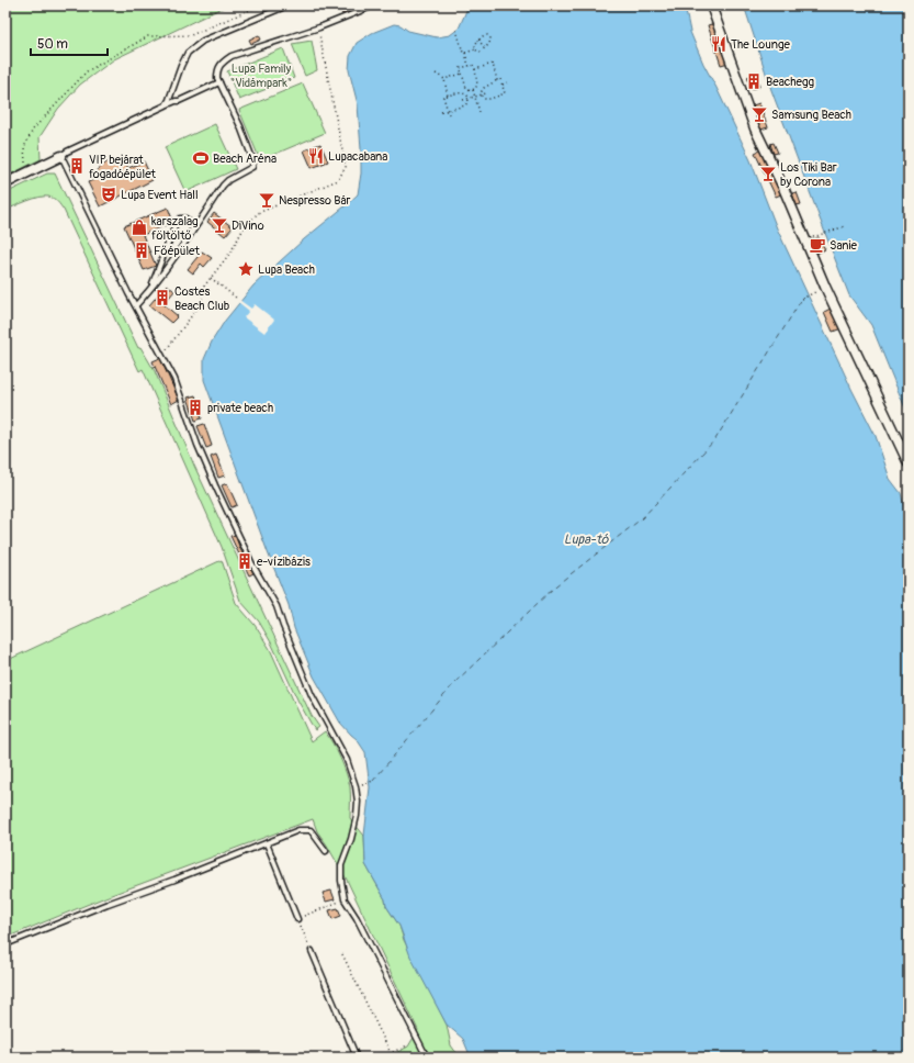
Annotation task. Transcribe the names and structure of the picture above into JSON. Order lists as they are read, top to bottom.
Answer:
{
  "water": ["Lupa-tó"],
  "parks": ["Lupa Family \"Vidámpark\""],
  "places": {
    "restaurant": ["The Lounge", "Lupacabana"],
    "building": [
      "Beachegg",
      "VIP bejárat fogadóépület",
      "Főépület",
      "Costes Beach Club",
      "private beach",
      "e-vízibázis"
    ],
    "bar": [
      "Samsung Beach",
      "Los Tiki Bar by Corona",
      "Nespresso Bár",
      "DiVino"
    ],
    "sports": ["Beach Aréna"],
    "theatre": ["Lupa Event Hall"],
    "shop": ["karszalag föltöltő"],
    "cafe": ["Sanie"],
    "place": ["Lupa Beach"]
  },
  "scale_bar": "50 m"
}
